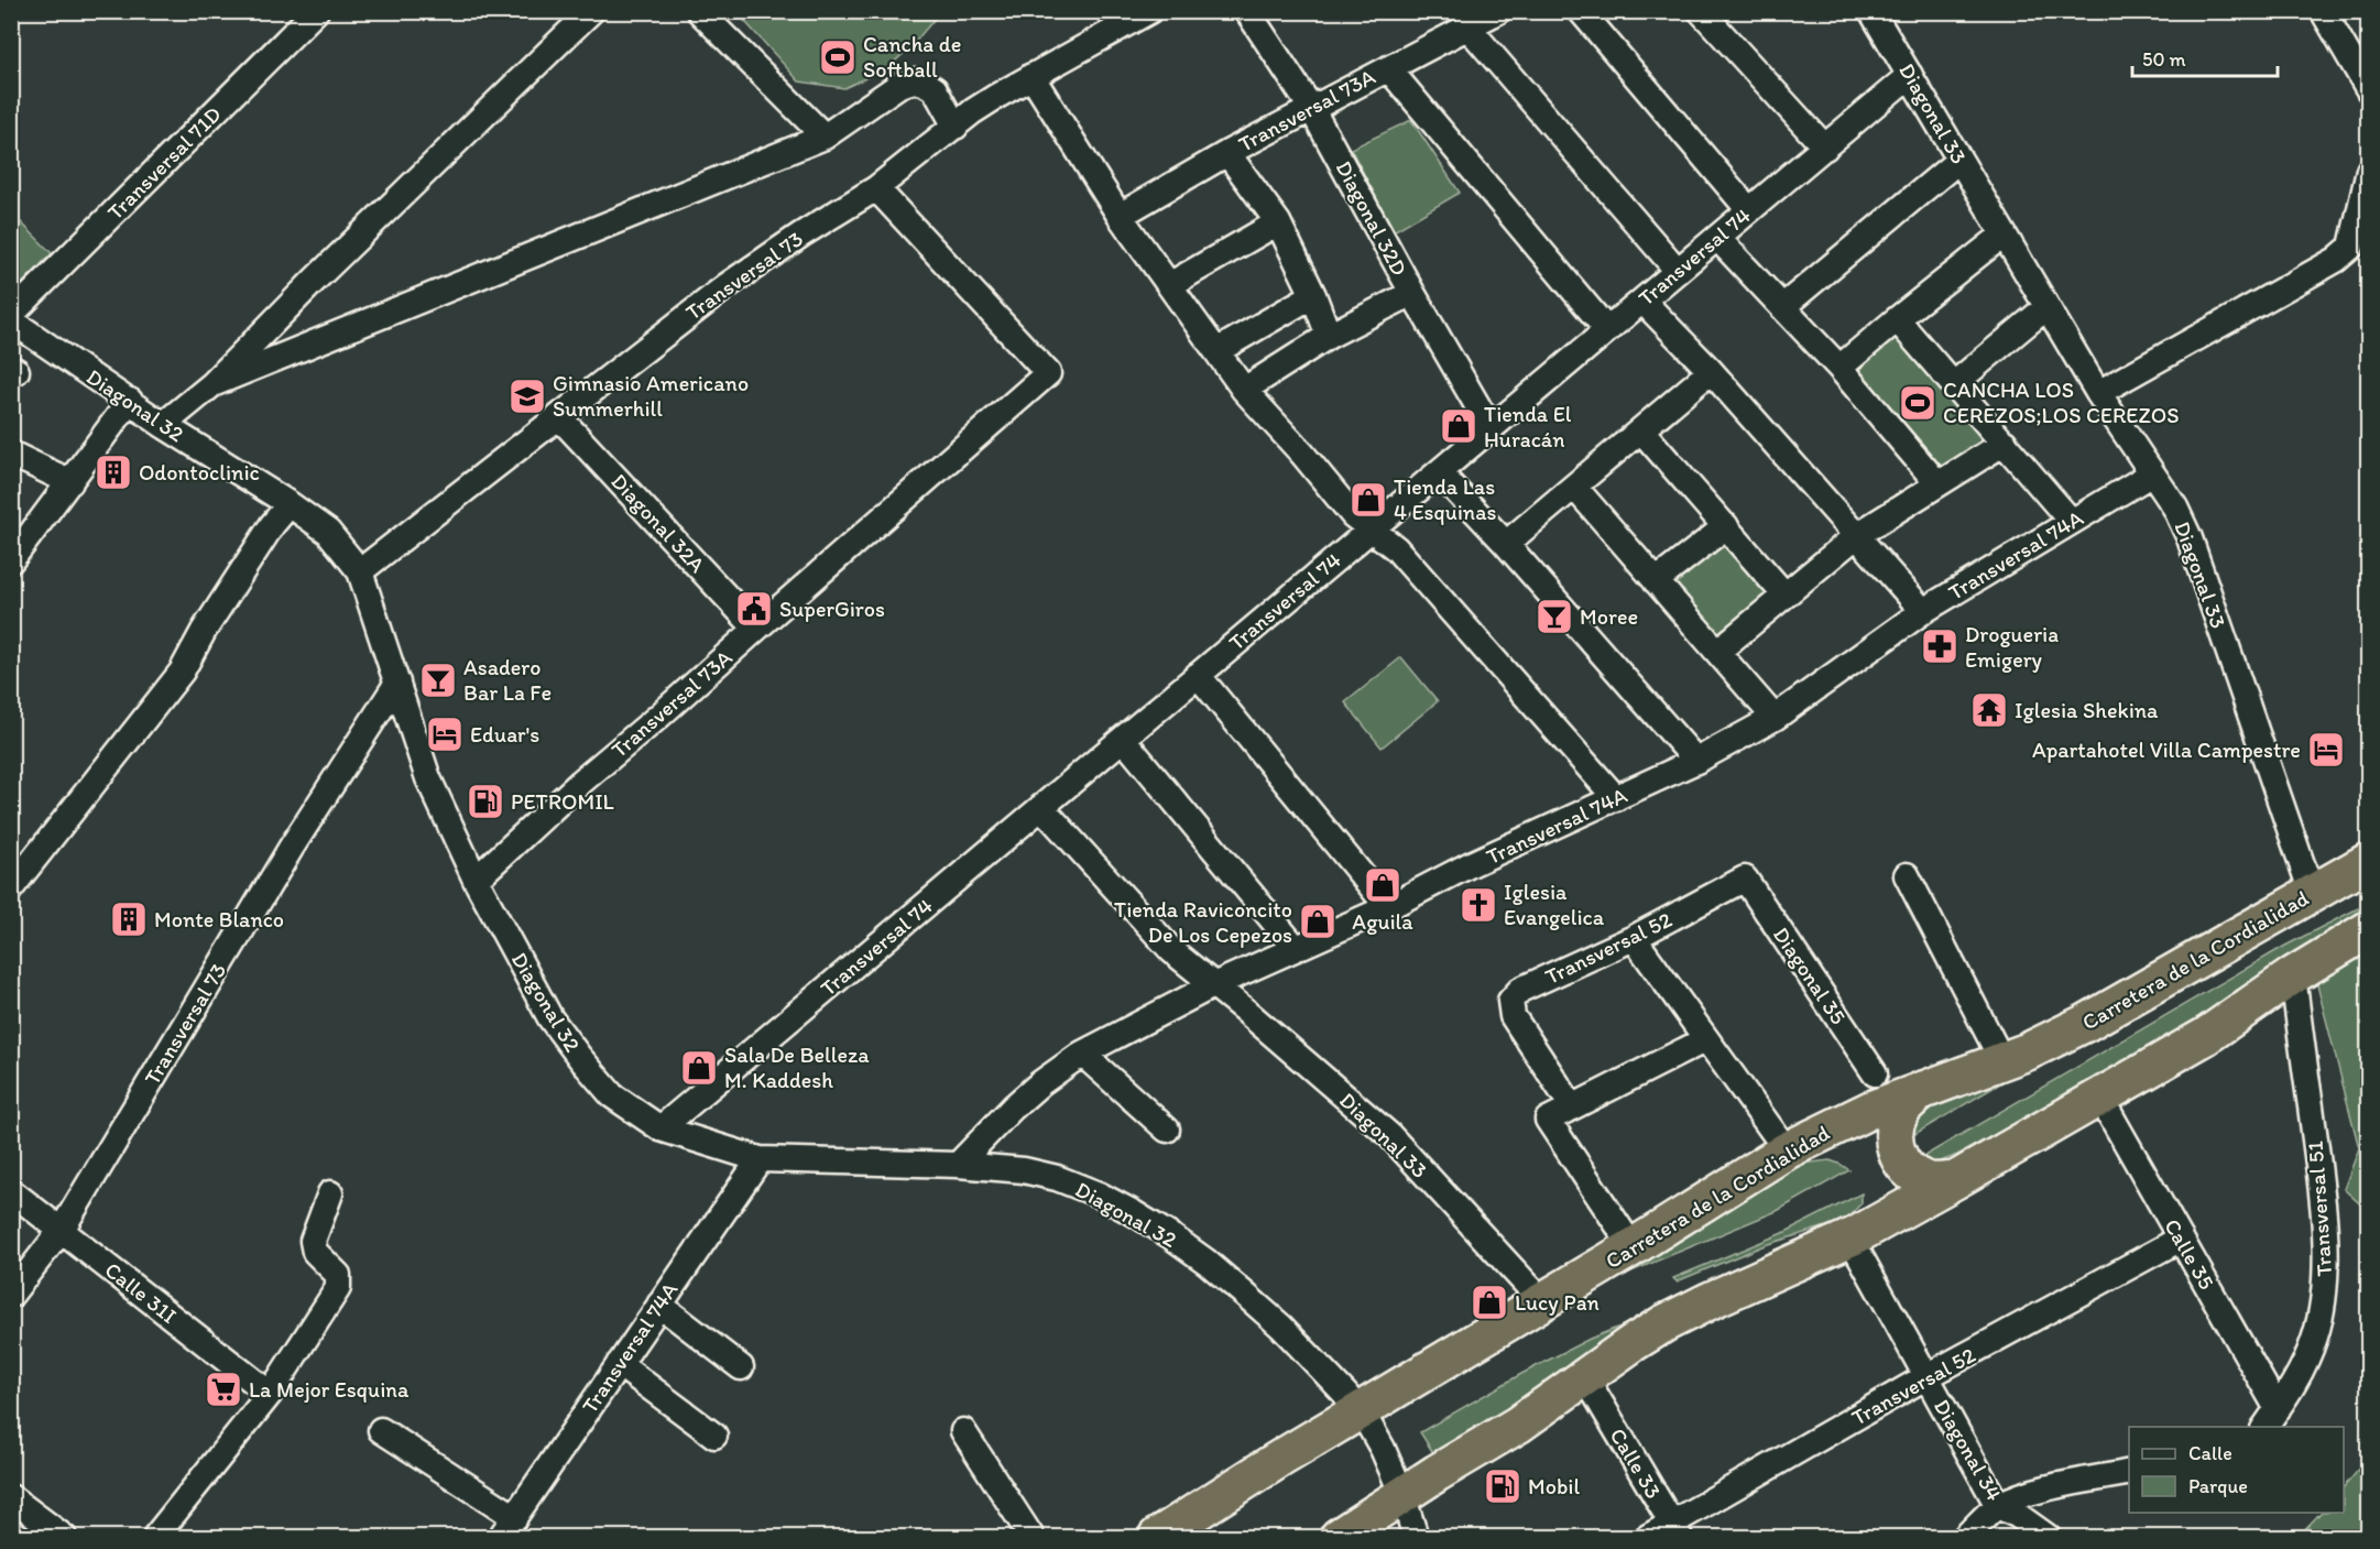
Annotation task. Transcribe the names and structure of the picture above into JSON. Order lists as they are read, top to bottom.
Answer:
{
  "streets": {
    "highway": ["Carretera de la Cordialidad"],
    "street": [
      "Transversal 73A",
      "Diagonal 33",
      "Transversal 71D",
      "Diagonal 32D",
      "Transversal 74",
      "Transversal 73",
      "Diagonal 32",
      "Diagonal 32A",
      "Transversal 74A",
      "Transversal 52",
      "Diagonal 35",
      "Transversal 51",
      "Calle 35",
      "Calle 31I",
      "Diagonal 34",
      "Calle 33"
    ]
  },
  "crossings": [
    ["Transversal 73A", "Diagonal 32D"],
    ["Transversal 73A", "Transversal 73"],
    ["Transversal 73A", "Diagonal 32"],
    ["Transversal 73A", "Diagonal 32A"],
    ["Diagonal 33", "Transversal 74"],
    ["Diagonal 33", "Transversal 74A"],
    ["Diagonal 33", "Carretera de la Cordialidad"],
    ["Transversal 71D", "Diagonal 32"],
    ["Diagonal 32D", "Transversal 74"],
    ["Transversal 74", "Diagonal 32"],
    ["Transversal 73", "Diagonal 32"],
    ["Transversal 73", "Diagonal 32A"],
    ["Transversal 73", "Calle 31I"],
    ["Diagonal 32", "Transversal 74A"],
    ["Diagonal 32", "Carretera de la Cordialidad"],
    ["Transversal 52", "Diagonal 35"],
    ["Transversal 52", "Calle 35"],
    ["Transversal 52", "Diagonal 34"],
    ["Transversal 52", "Calle 33"],
    ["Transversal 51", "Calle 35"]
  ],
  "places": {
    "sports": ["Cancha de Softball", "CANCHA LOS CEREZOS;LOS CEREZOS"],
    "school or university": ["Gimnasio Americano Summerhill"],
    "shop": [
      "Tienda El Huracán",
      "Tienda Las 4 Esquinas",
      "Aguila",
      "Tienda Raviconcito De Los Cepezos",
      "Sala De Belleza M. Kaddesh",
      "Lucy Pan"
    ],
    "building": ["Odontoclinic", "Monte Blanco"],
    "public building": ["SuperGiros"],
    "bar": ["Moree", "Asadero Bar La Fe"],
    "pharmacy": ["Drogueria Emigery"],
    "temple": ["Iglesia Shekina"],
    "hotel": ["Eduar's", "Apartahotel Villa Campestre"],
    "fuel station": ["PETROMIL", "Mobil"],
    "church": ["Iglesia Evangelica"],
    "supermarket": ["La Mejor Esquina"]
  },
  "legend": ["Calle", "Parque"],
  "scale_bar": "50 m"
}
